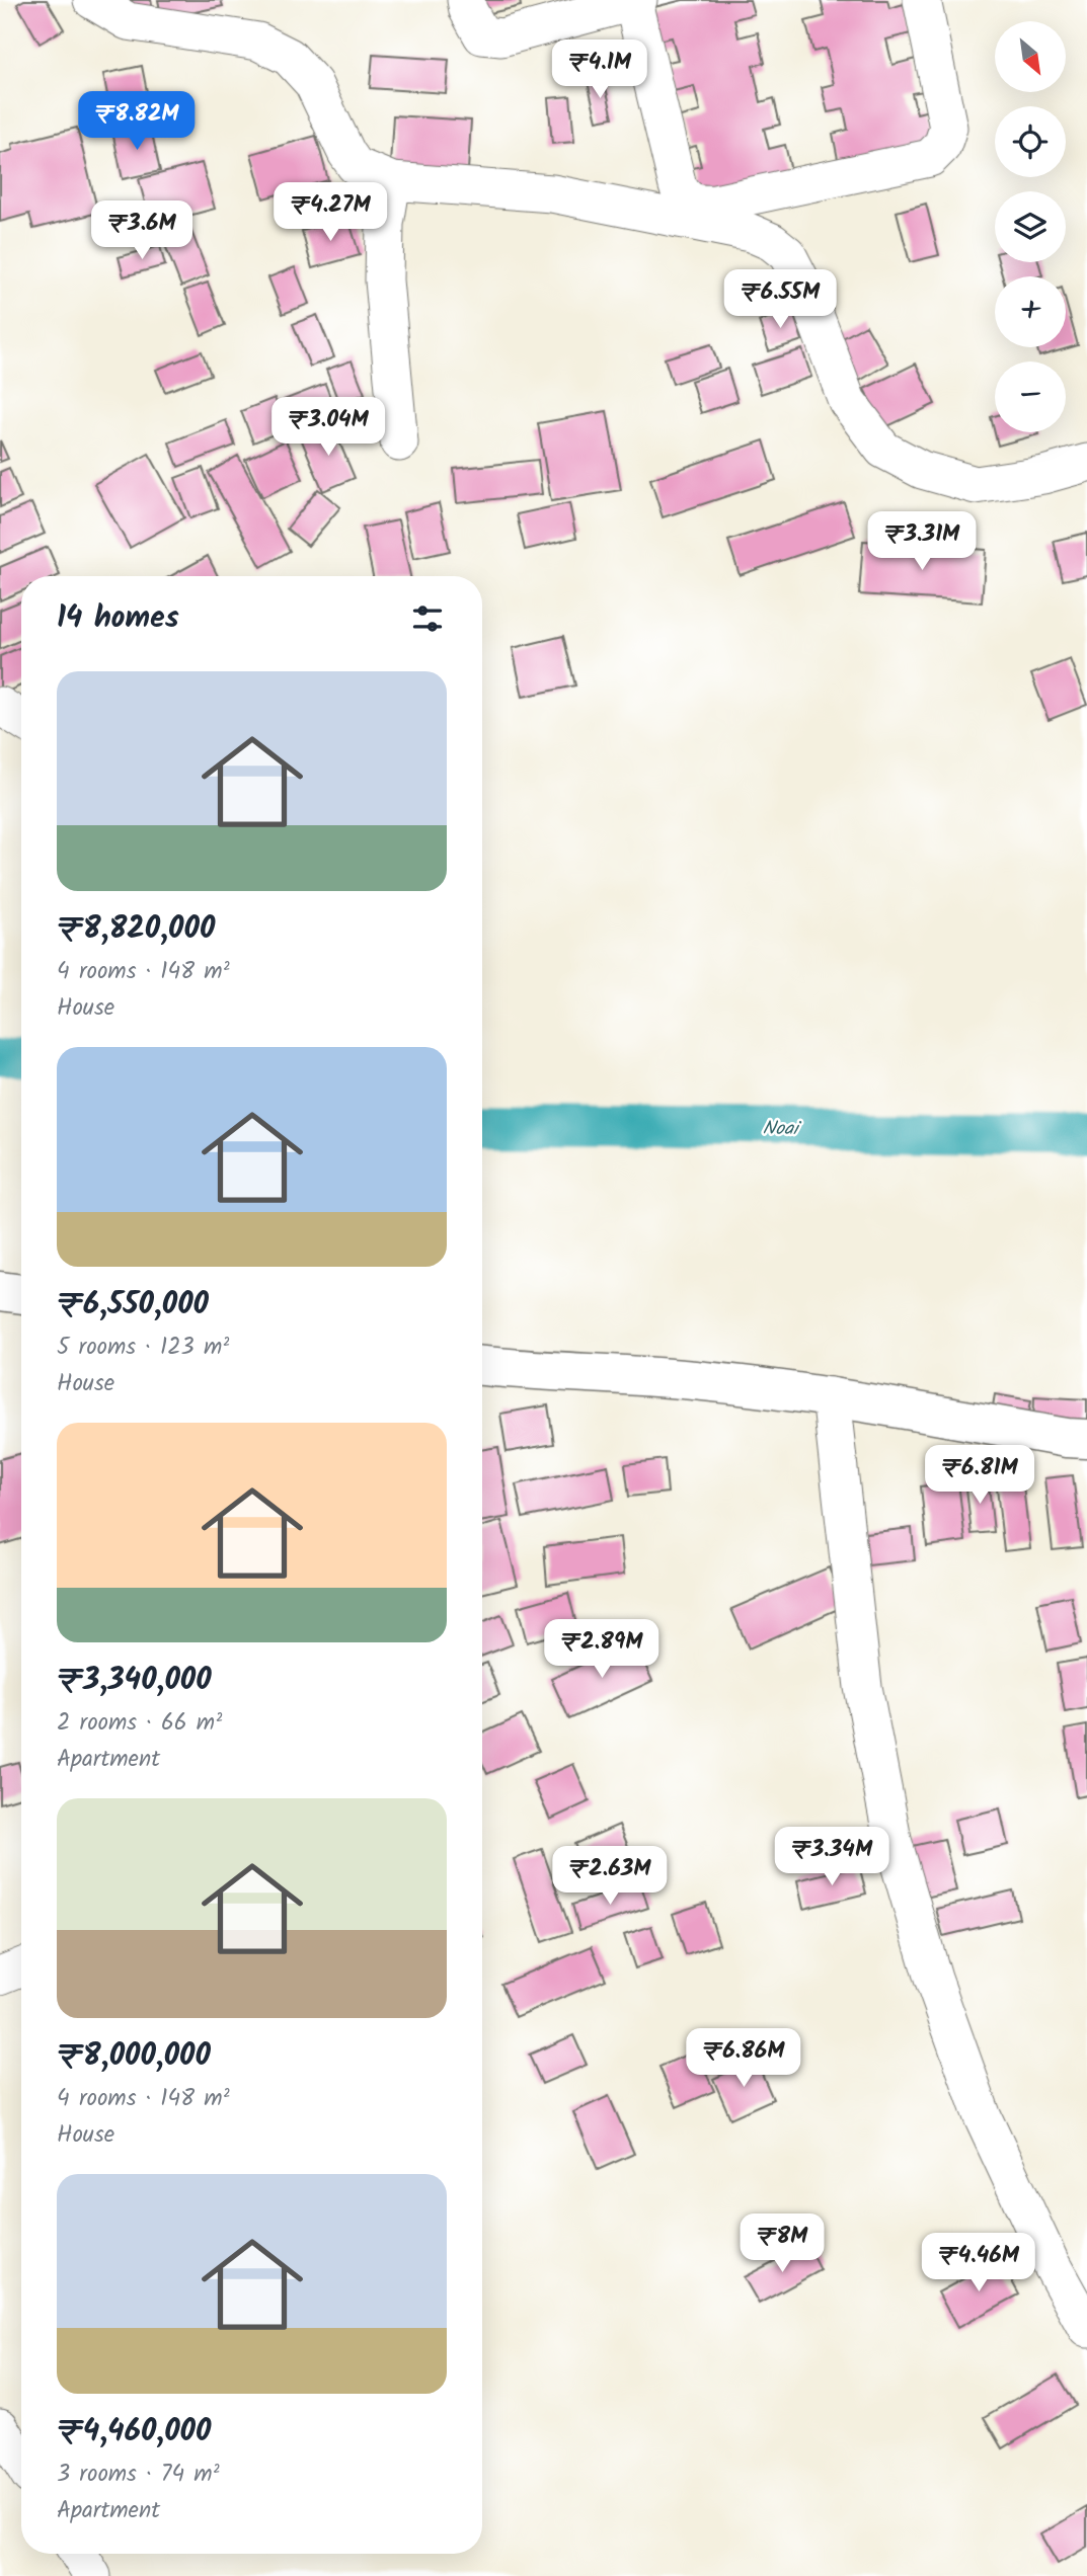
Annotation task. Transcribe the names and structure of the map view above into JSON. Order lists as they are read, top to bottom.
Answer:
{
  "water": ["Noai"],
  "north": "bottom right",
  "page": {
    "map_buttons": ["+", "−"],
    "price": [
      "₹4.1M",
      "₹8.82M",
      "₹4.27M",
      "₹3.6M",
      "₹6.55M",
      "₹3.04M",
      "₹3.31M",
      "₹6.81M",
      "₹2.89M",
      "₹3.34M",
      "₹2.63M",
      "₹6.86M",
      "₹8M",
      "₹4.46M"
    ],
    "heading": "14 homes",
    "list": [
      {
        "name": "₹8,820,000",
        "note": "4 rooms · 148 m² · House"
      },
      {
        "name": "₹6,550,000",
        "note": "5 rooms · 123 m² · House"
      },
      {
        "name": "₹3,340,000",
        "note": "2 rooms · 66 m² · Apartment"
      },
      {
        "name": "₹8,000,000",
        "note": "4 rooms · 148 m² · House"
      },
      {
        "name": "₹4,460,000",
        "note": "3 rooms · 74 m² · Apartment"
      }
    ]
  }
}
